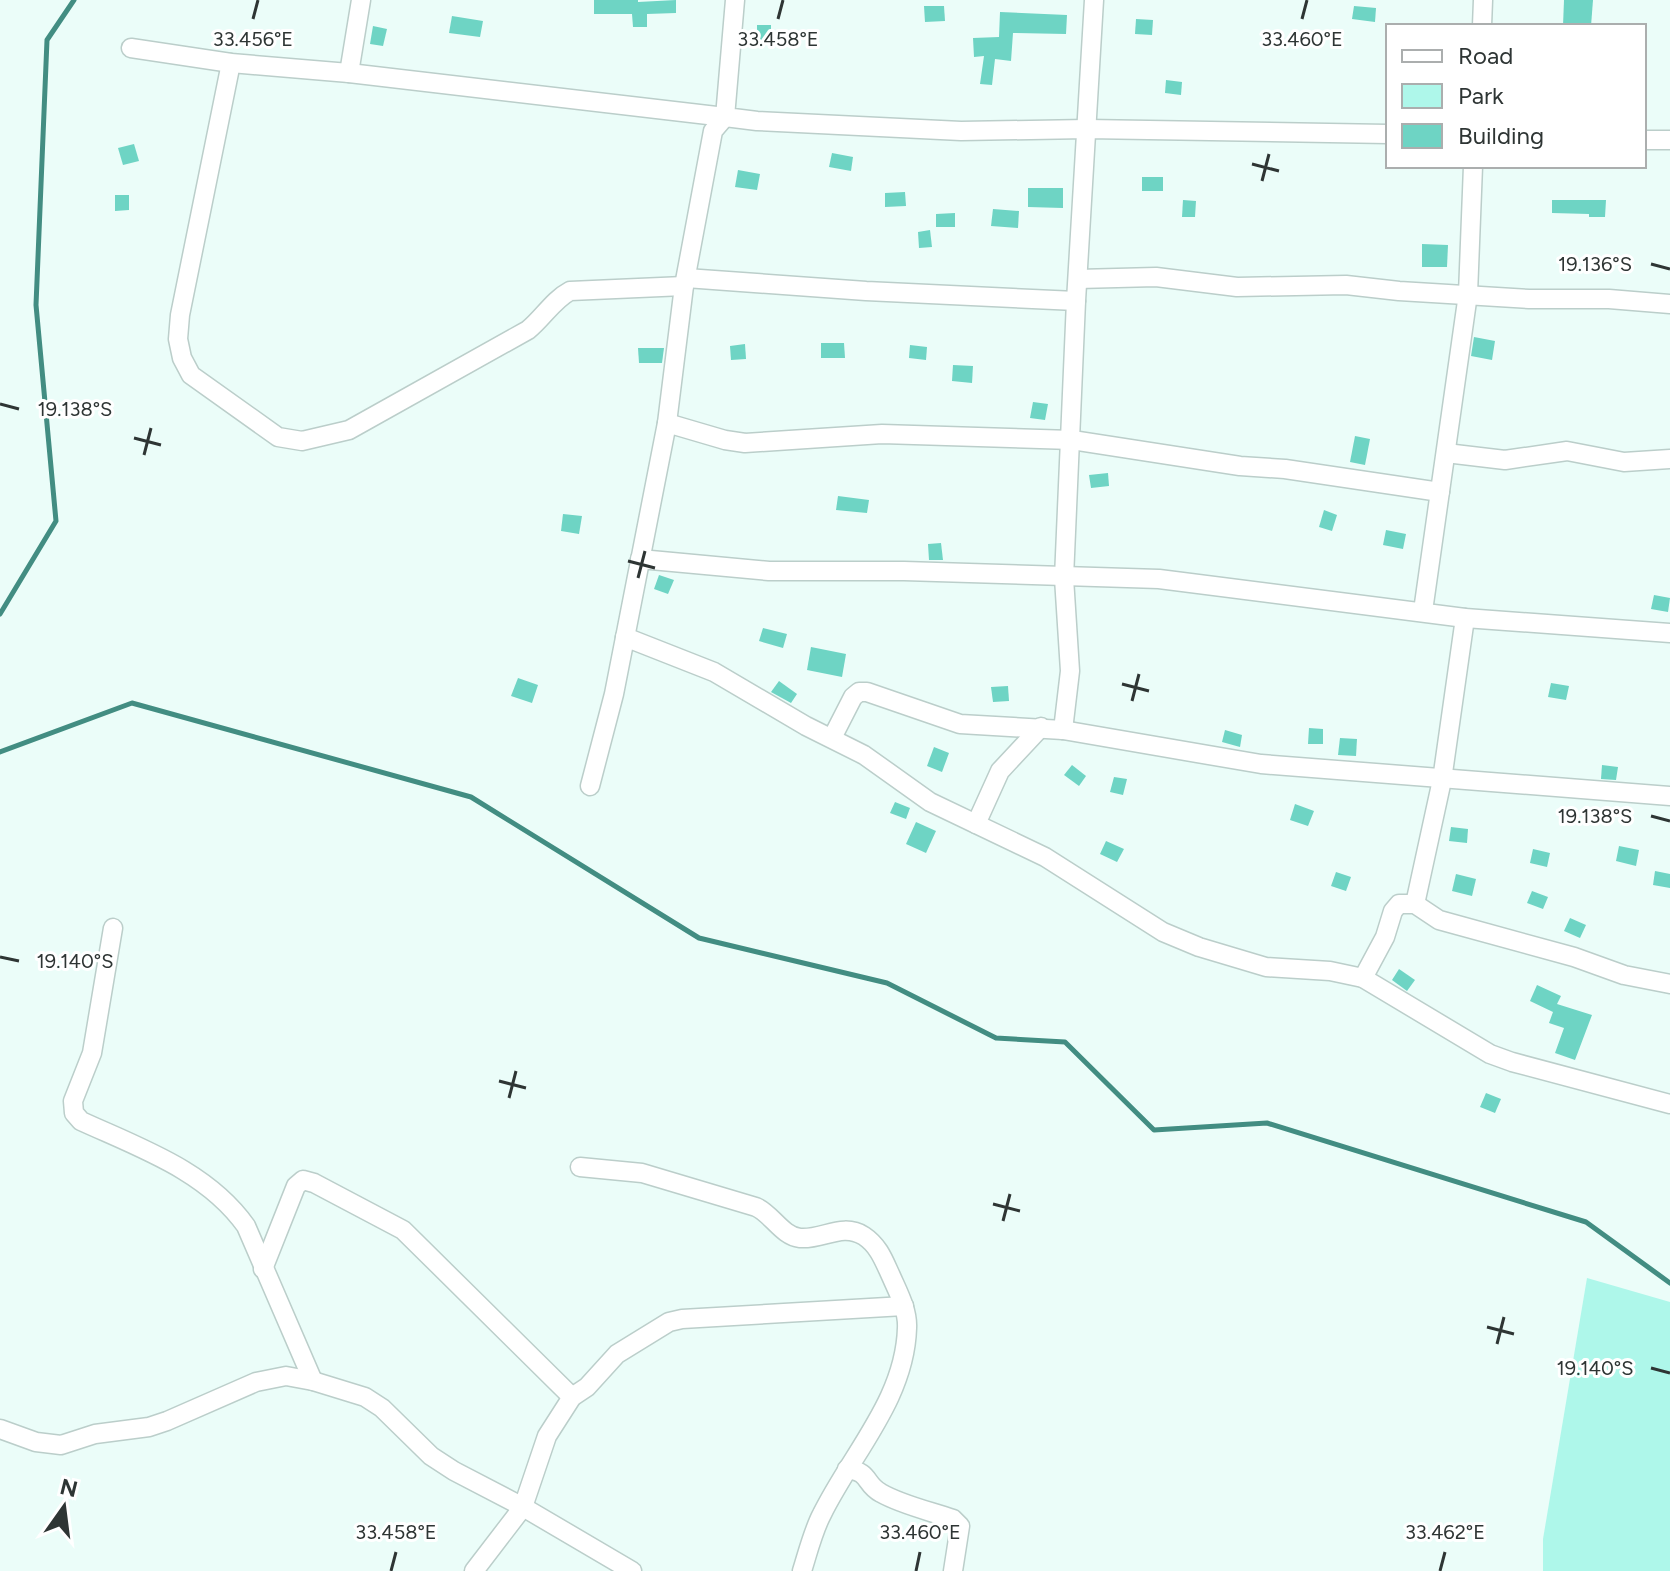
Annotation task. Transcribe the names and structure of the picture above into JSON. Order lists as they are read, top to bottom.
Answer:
{
  "legend": ["Road", "Park", "Building"],
  "north": "top",
  "coordinates": [
    "33.456°E",
    "33.458°E",
    "33.460°E",
    "19.136°S",
    "19.138°S",
    "19.140°S",
    "33.462°E"
  ]
}
